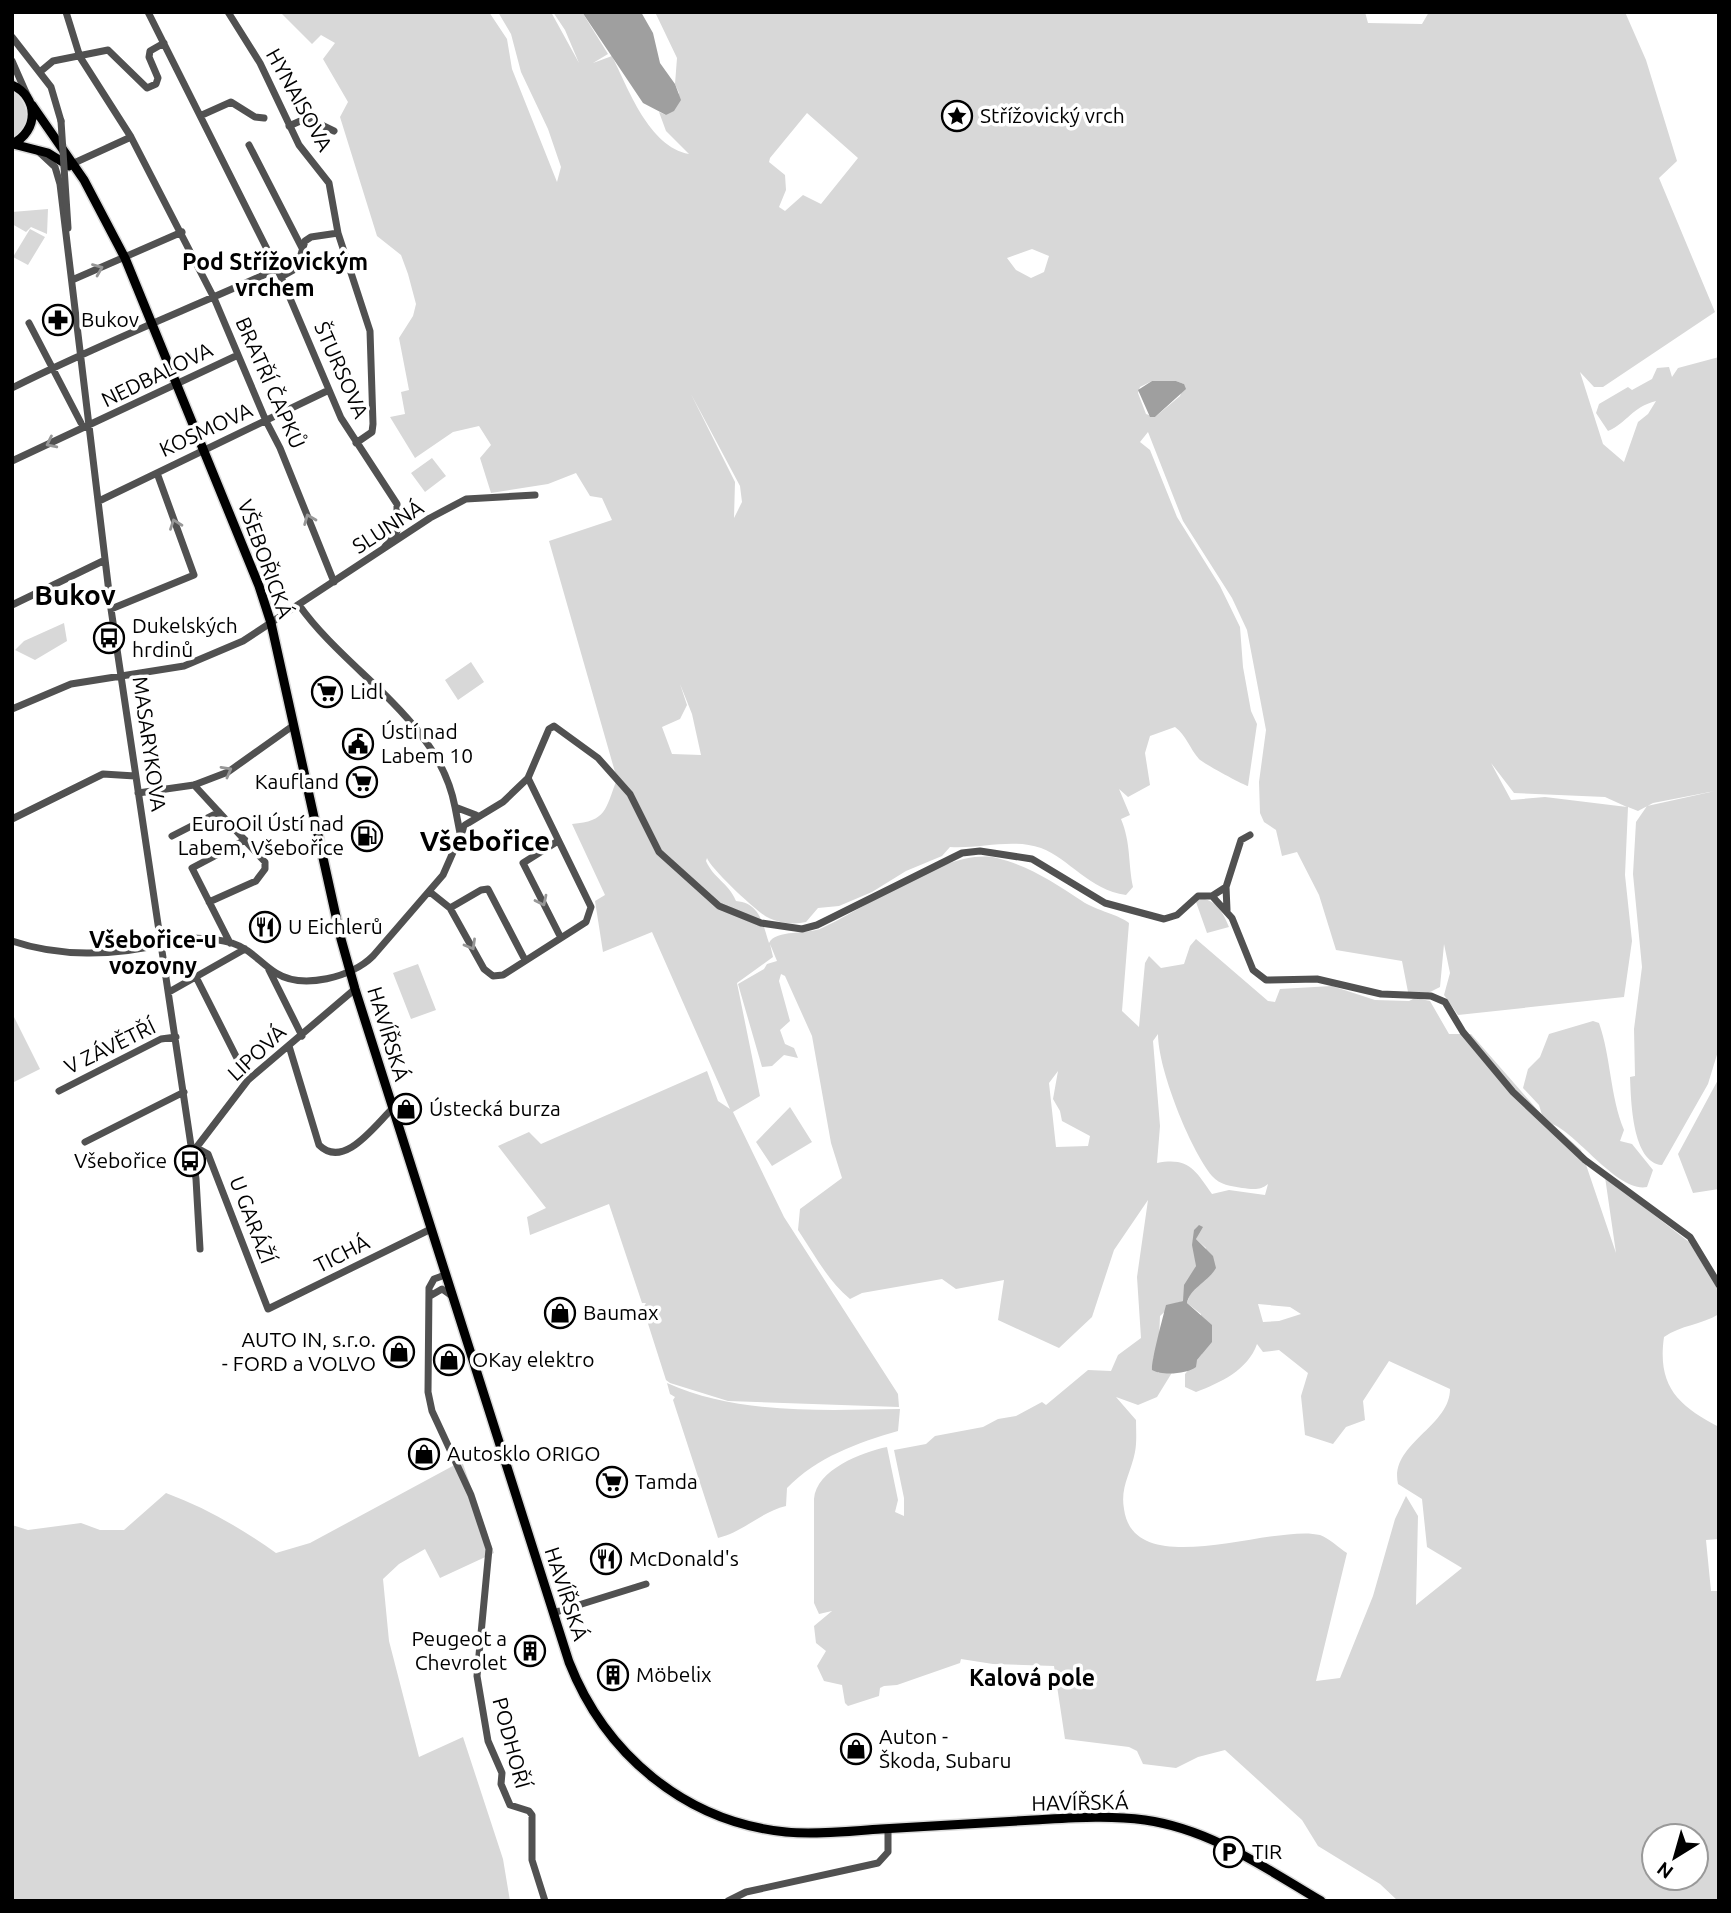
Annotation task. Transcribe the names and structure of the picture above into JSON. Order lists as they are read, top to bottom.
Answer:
{
  "streets": {
    "main road": ["VŠEBOŘICKÁ", "HAVÍŘSKÁ"],
    "street": [
      "HYNAISOVA",
      "ŠTURSOVA",
      "NEDBALOVA",
      "BRATŘÍ ČAPKŮ",
      "KOSMOVA",
      "SLUNNÁ",
      "MASARYKOVA",
      "V ZÁVĚTŘÍ",
      "LIPOVÁ",
      "U GARÁŽÍ",
      "TICHÁ",
      "PODHOŘÍ"
    ]
  },
  "crossings": [
    ["HYNAISOVA", "ŠTURSOVA"],
    ["ŠTURSOVA", "KOSMOVA"],
    ["ŠTURSOVA", "SLUNNÁ"],
    ["NEDBALOVA", "BRATŘÍ ČAPKŮ"],
    ["NEDBALOVA", "VŠEBOŘICKÁ"],
    ["NEDBALOVA", "MASARYKOVA"],
    ["BRATŘÍ ČAPKŮ", "KOSMOVA"],
    ["BRATŘÍ ČAPKŮ", "SLUNNÁ"],
    ["KOSMOVA", "VŠEBOŘICKÁ"],
    ["KOSMOVA", "MASARYKOVA"],
    ["SLUNNÁ", "VŠEBOŘICKÁ"],
    ["VŠEBOŘICKÁ", "MASARYKOVA"],
    ["VŠEBOŘICKÁ", "HAVÍŘSKÁ"],
    ["MASARYKOVA", "V ZÁVĚTŘÍ"],
    ["MASARYKOVA", "LIPOVÁ"],
    ["MASARYKOVA", "U GARÁŽÍ"],
    ["HAVÍŘSKÁ", "LIPOVÁ"],
    ["HAVÍŘSKÁ", "TICHÁ"],
    ["LIPOVÁ", "U GARÁŽÍ"],
    ["U GARÁŽÍ", "TICHÁ"]
  ],
  "districts": [
    "Pod Střížovickým vrchem",
    "Bukov",
    "Všebořice",
    "Všebořice-u vozovny",
    "Kalová pole"
  ],
  "places": {
    "place": ["Střížovický vrch"],
    "pharmacy": ["Bukov"],
    "bus stop": ["Dukelských hrdinů", "Všebořice"],
    "supermarket": ["Lidl", "Kaufland", "Tamda"],
    "public building": ["Ústí nad Labem 10"],
    "fuel station": ["EuroOil Ústí nad Labem, Všebořice"],
    "restaurant": ["U Eichlerů", "McDonald's"],
    "shop": [
      "Ústecká burza",
      "Baumax",
      "AUTO IN, s.r.o. - FORD a VOLVO",
      "OKay elektro",
      "Autosklo ORIGO",
      "Auton - Škoda, Subaru"
    ],
    "building": ["Peugeot a Chevrolet", "Möbelix"],
    "parking": ["TIR"]
  },
  "north": "bottom left"
}
